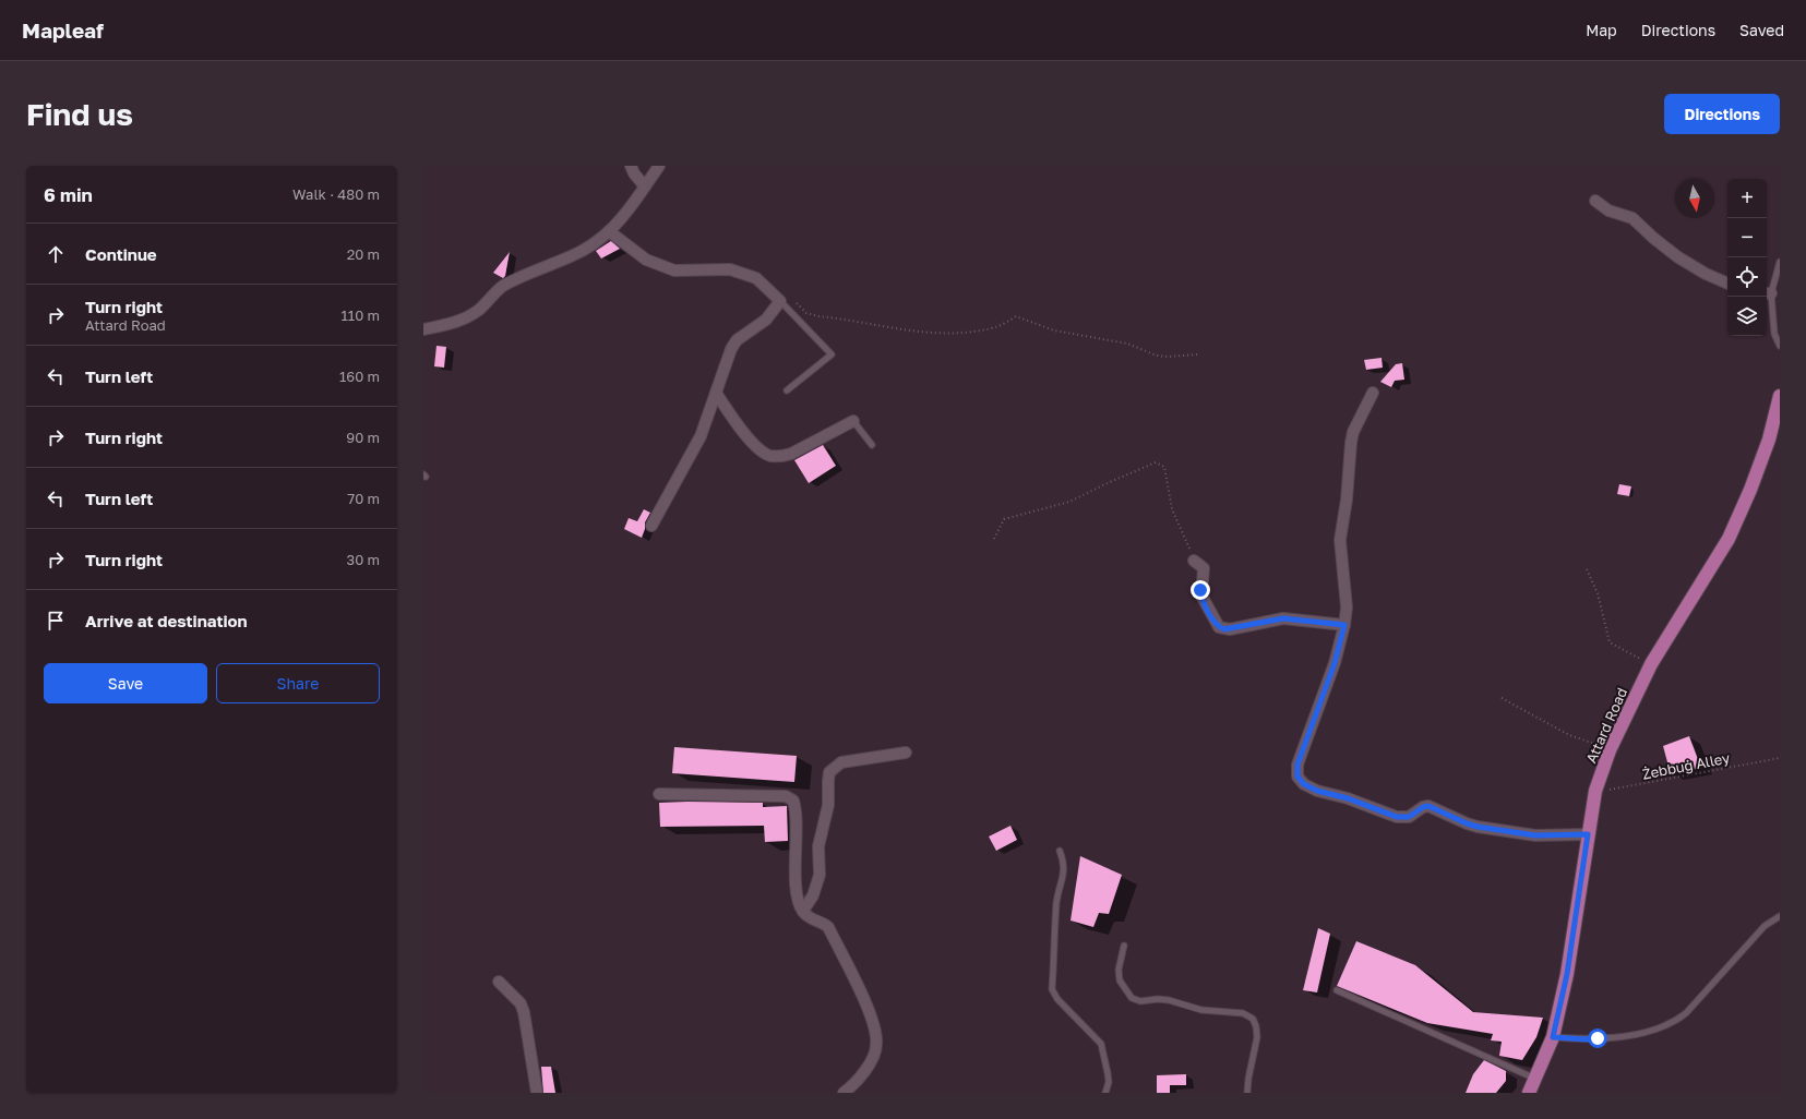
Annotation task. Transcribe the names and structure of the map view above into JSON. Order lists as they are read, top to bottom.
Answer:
{
  "streets": {
    "main road": ["Attard Road"],
    "path": ["Żebbuġ Alley"]
  },
  "crossings": [
    ["Attard Road", "Żebbuġ Alley"]
  ],
  "north": "bottom",
  "page": {
    "header": "Mapleaf",
    "nav": ["Map", "Directions", "Saved"],
    "buttons": [
      "Directions",
      ["Save", "Share"]
    ],
    "title": "Find us",
    "heading": ["6 min", "Walk · 480 m"],
    "map_buttons": ["+", "−"],
    "list": [
      ["Continue", "20 m"],
      ["Turn right", "Attard Road", "110 m"],
      ["Turn left", "160 m"],
      ["Turn right", "90 m"],
      ["Turn left", "70 m"],
      ["Turn right", "30 m"],
      "Arrive at destination"
    ]
  }
}
